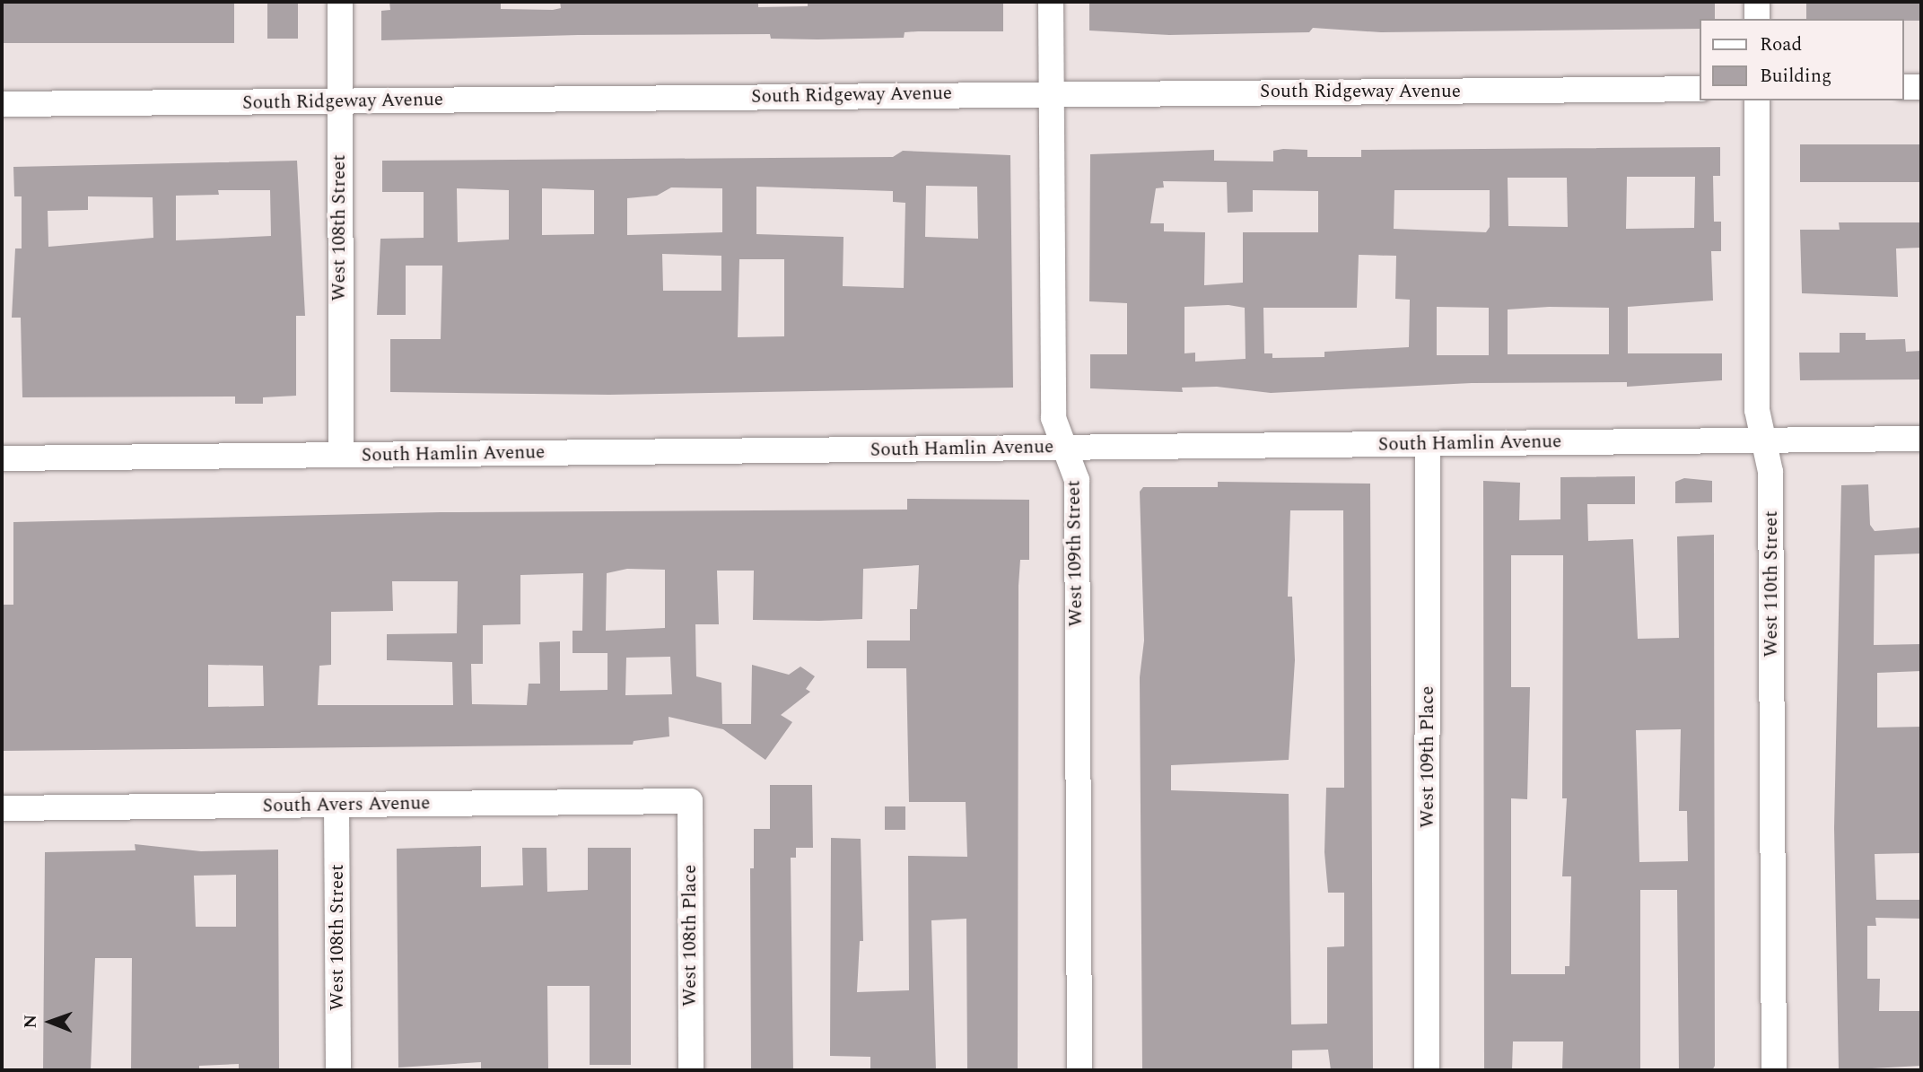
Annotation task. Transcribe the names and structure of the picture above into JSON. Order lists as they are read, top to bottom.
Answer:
{
  "streets": {
    "street": [
      "South Ridgeway Avenue",
      "West 108th Street",
      "South Hamlin Avenue",
      "West 109th Street",
      "West 110th Street",
      "West 109th Place",
      "South Avers Avenue",
      "West 108th Place"
    ]
  },
  "crossings": [
    ["South Ridgeway Avenue", "West 108th Street"],
    ["South Ridgeway Avenue", "West 109th Street"],
    ["West 108th Street", "South Hamlin Avenue"],
    ["West 108th Street", "South Avers Avenue"],
    ["South Hamlin Avenue", "West 109th Street"],
    ["South Hamlin Avenue", "West 110th Street"],
    ["South Hamlin Avenue", "West 109th Place"],
    ["South Avers Avenue", "West 108th Place"]
  ],
  "legend": ["Road", "Building"],
  "north": "left"
}
